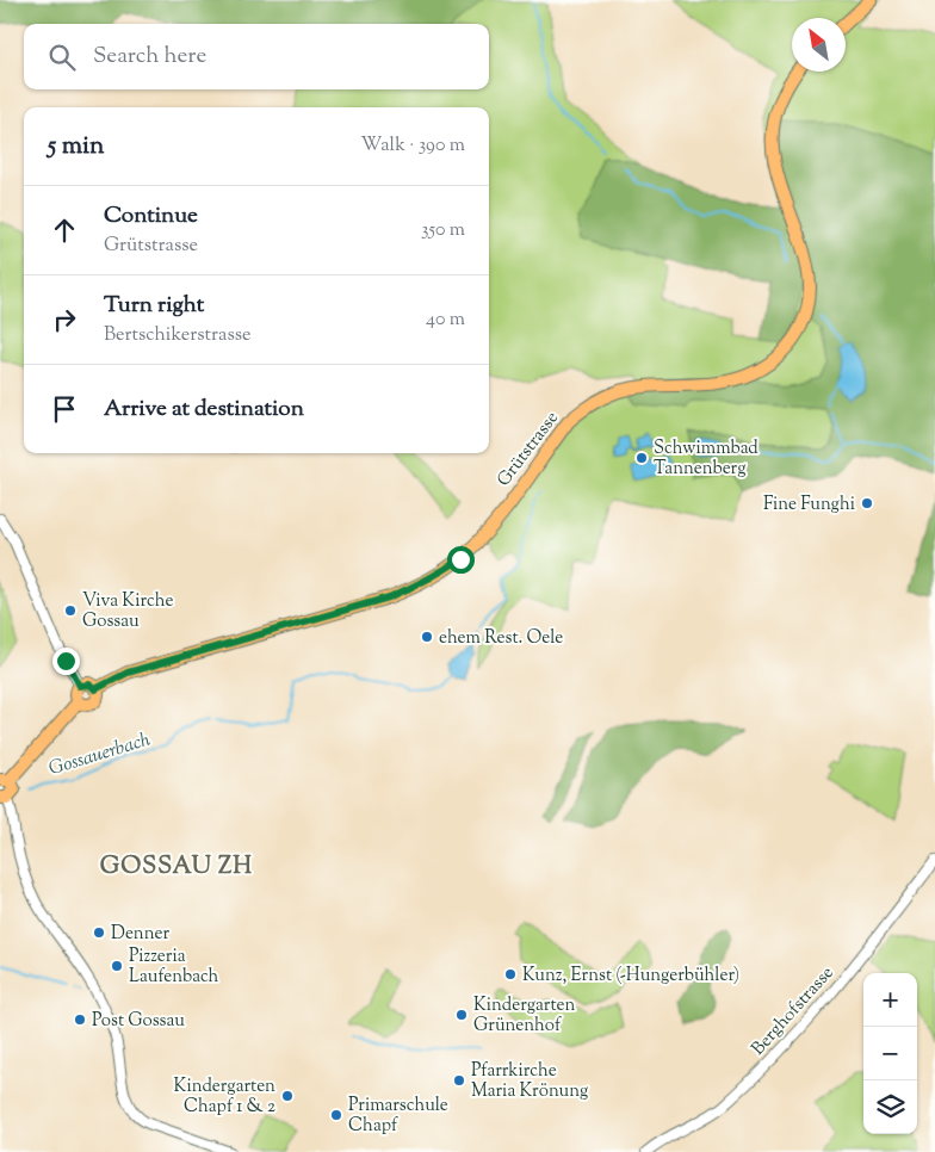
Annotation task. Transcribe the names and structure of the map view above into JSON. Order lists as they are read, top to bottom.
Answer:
{
  "streets": {
    "main road": ["Grütstrasse"],
    "street": ["Berghofstrasse"]
  },
  "districts": ["GOSSAU ZH"],
  "water": ["Gossauerbach"],
  "places": [
    "Schwimmbad Tannenberg",
    "Fine Funghi",
    "Viva Kirche Gossau",
    "ehem Rest. Oele",
    "Denner",
    "Pizzeria Laufenbach",
    "Kunz, Ernst (-Hungerbühler)",
    "Kindergarten Grünenhof",
    "Post Gossau",
    "Pfarrkirche Maria Krönung",
    "Kindergarten Chapf 1 & 2",
    "Primarschule Chapf"
  ],
  "north": "top left",
  "page": {
    "search": "Search here",
    "heading": ["5 min", "Walk · 390 m"],
    "list": [
      ["Continue", "Grütstrasse", "350 m"],
      ["Turn right", "Bertschikerstrasse", "40 m"],
      "Arrive at destination"
    ],
    "map_buttons": ["+", "−"]
  }
}
